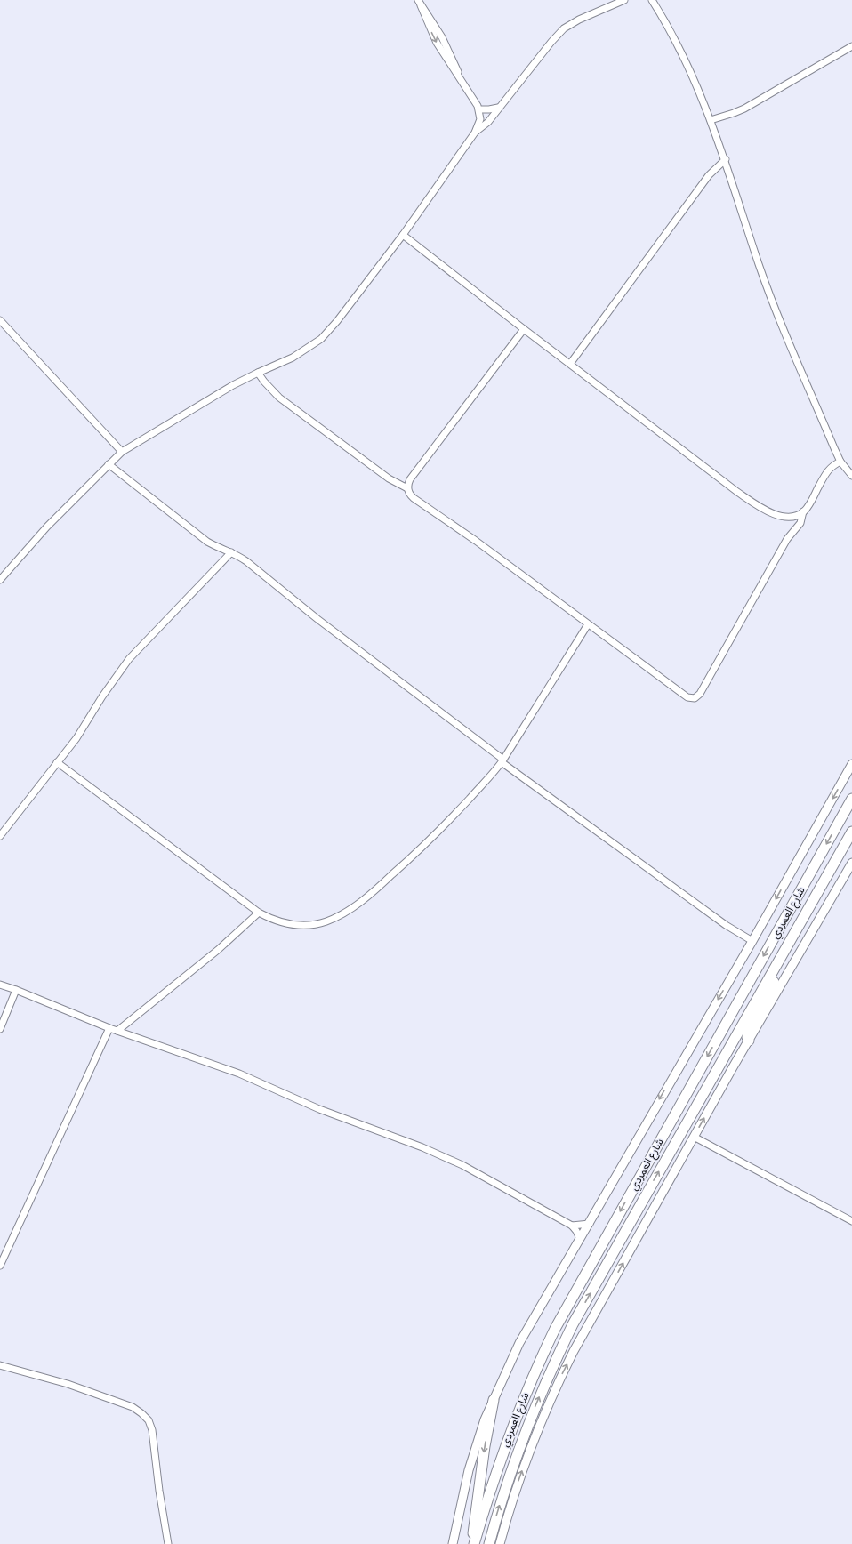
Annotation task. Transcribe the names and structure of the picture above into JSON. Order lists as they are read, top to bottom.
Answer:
{
  "streets": {
    "main road": ["شارع العمردي"]
  }
}
